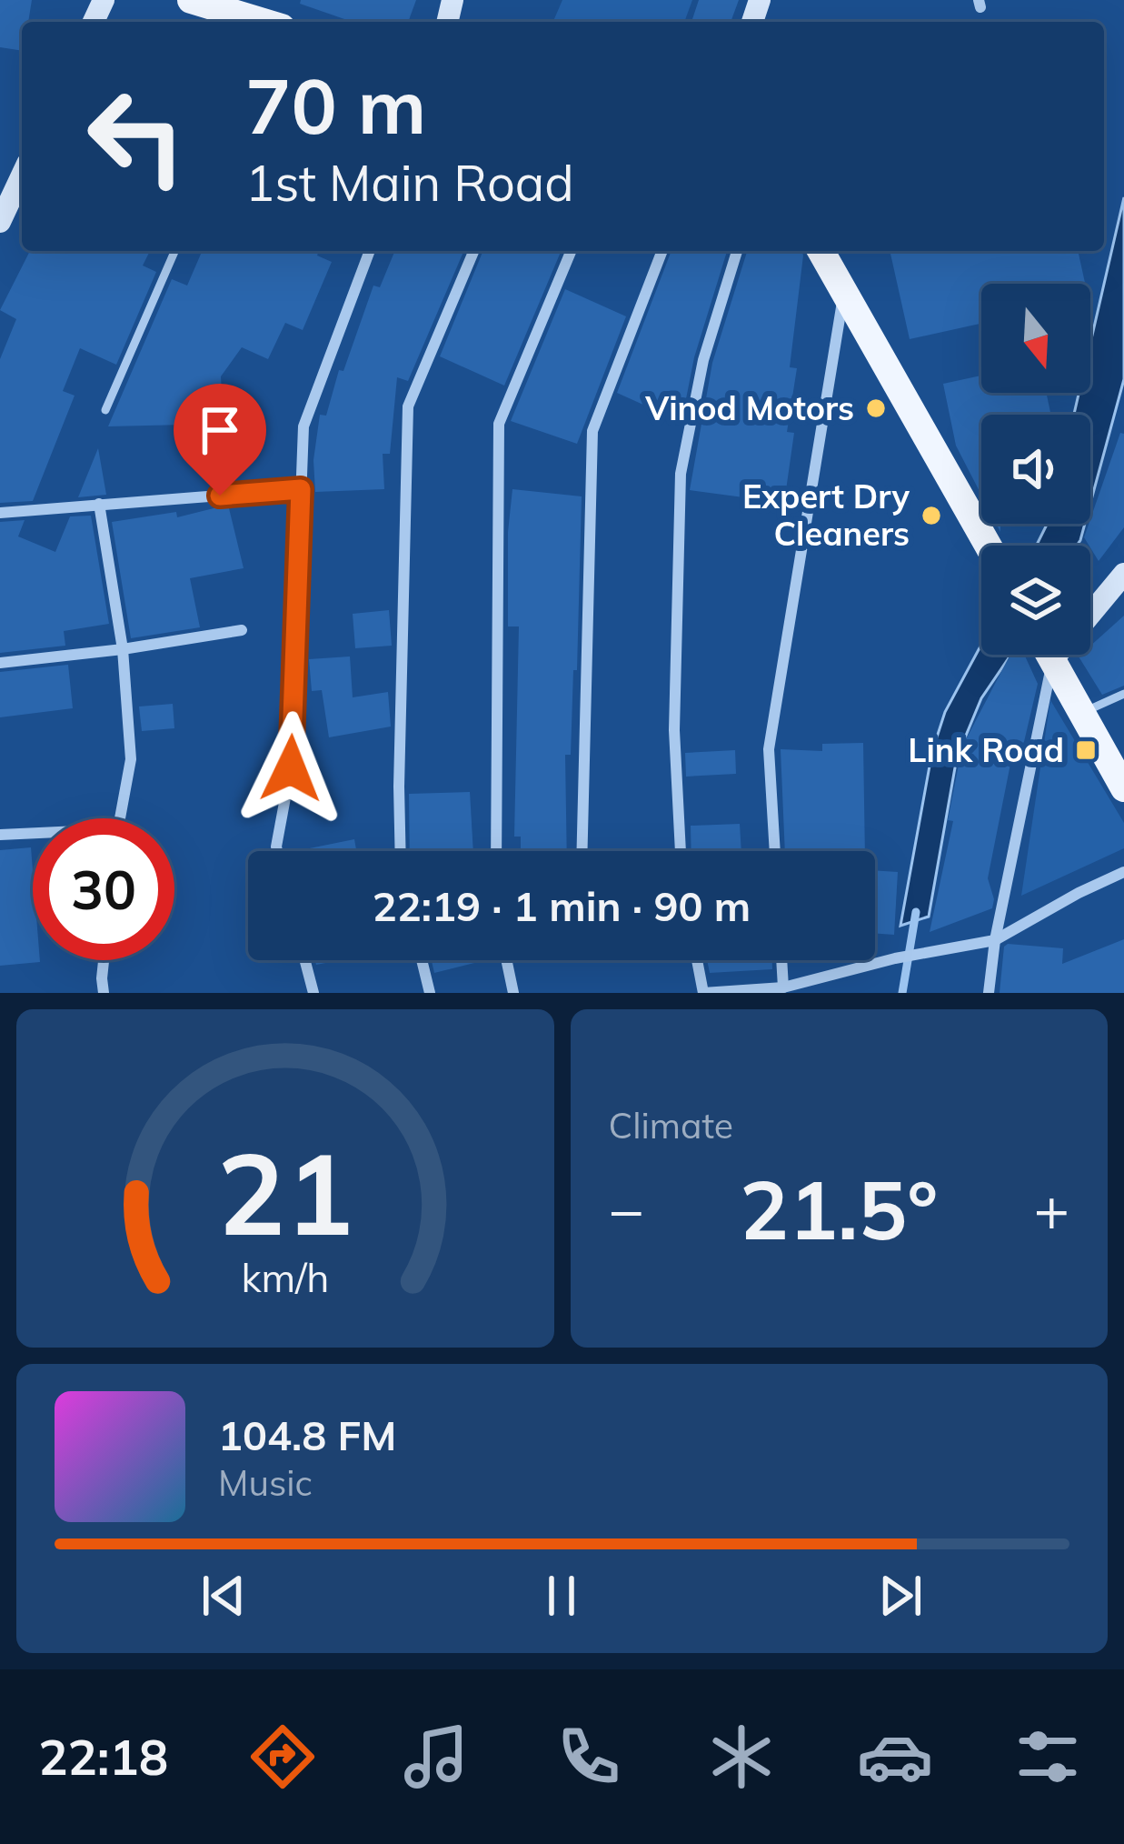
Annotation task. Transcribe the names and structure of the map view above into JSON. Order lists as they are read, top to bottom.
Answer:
{
  "places": {
    "other": ["Vinod Motors", "Expert Dry Cleaners"],
    "transit": ["Link Road"]
  },
  "north": "bottom",
  "page": {
    "turn": ["70 m", "1st Main Road"],
    "limit": "30",
    "trip": "22:19 · 1 min · 90 m",
    "tile": "Climate",
    "heat": ["−", "21.5°", "+"],
    "song": ["104.8 FM", "Music"],
    "tabs": "22:18",
    "gauge": ["21", "km/h"]
  }
}
